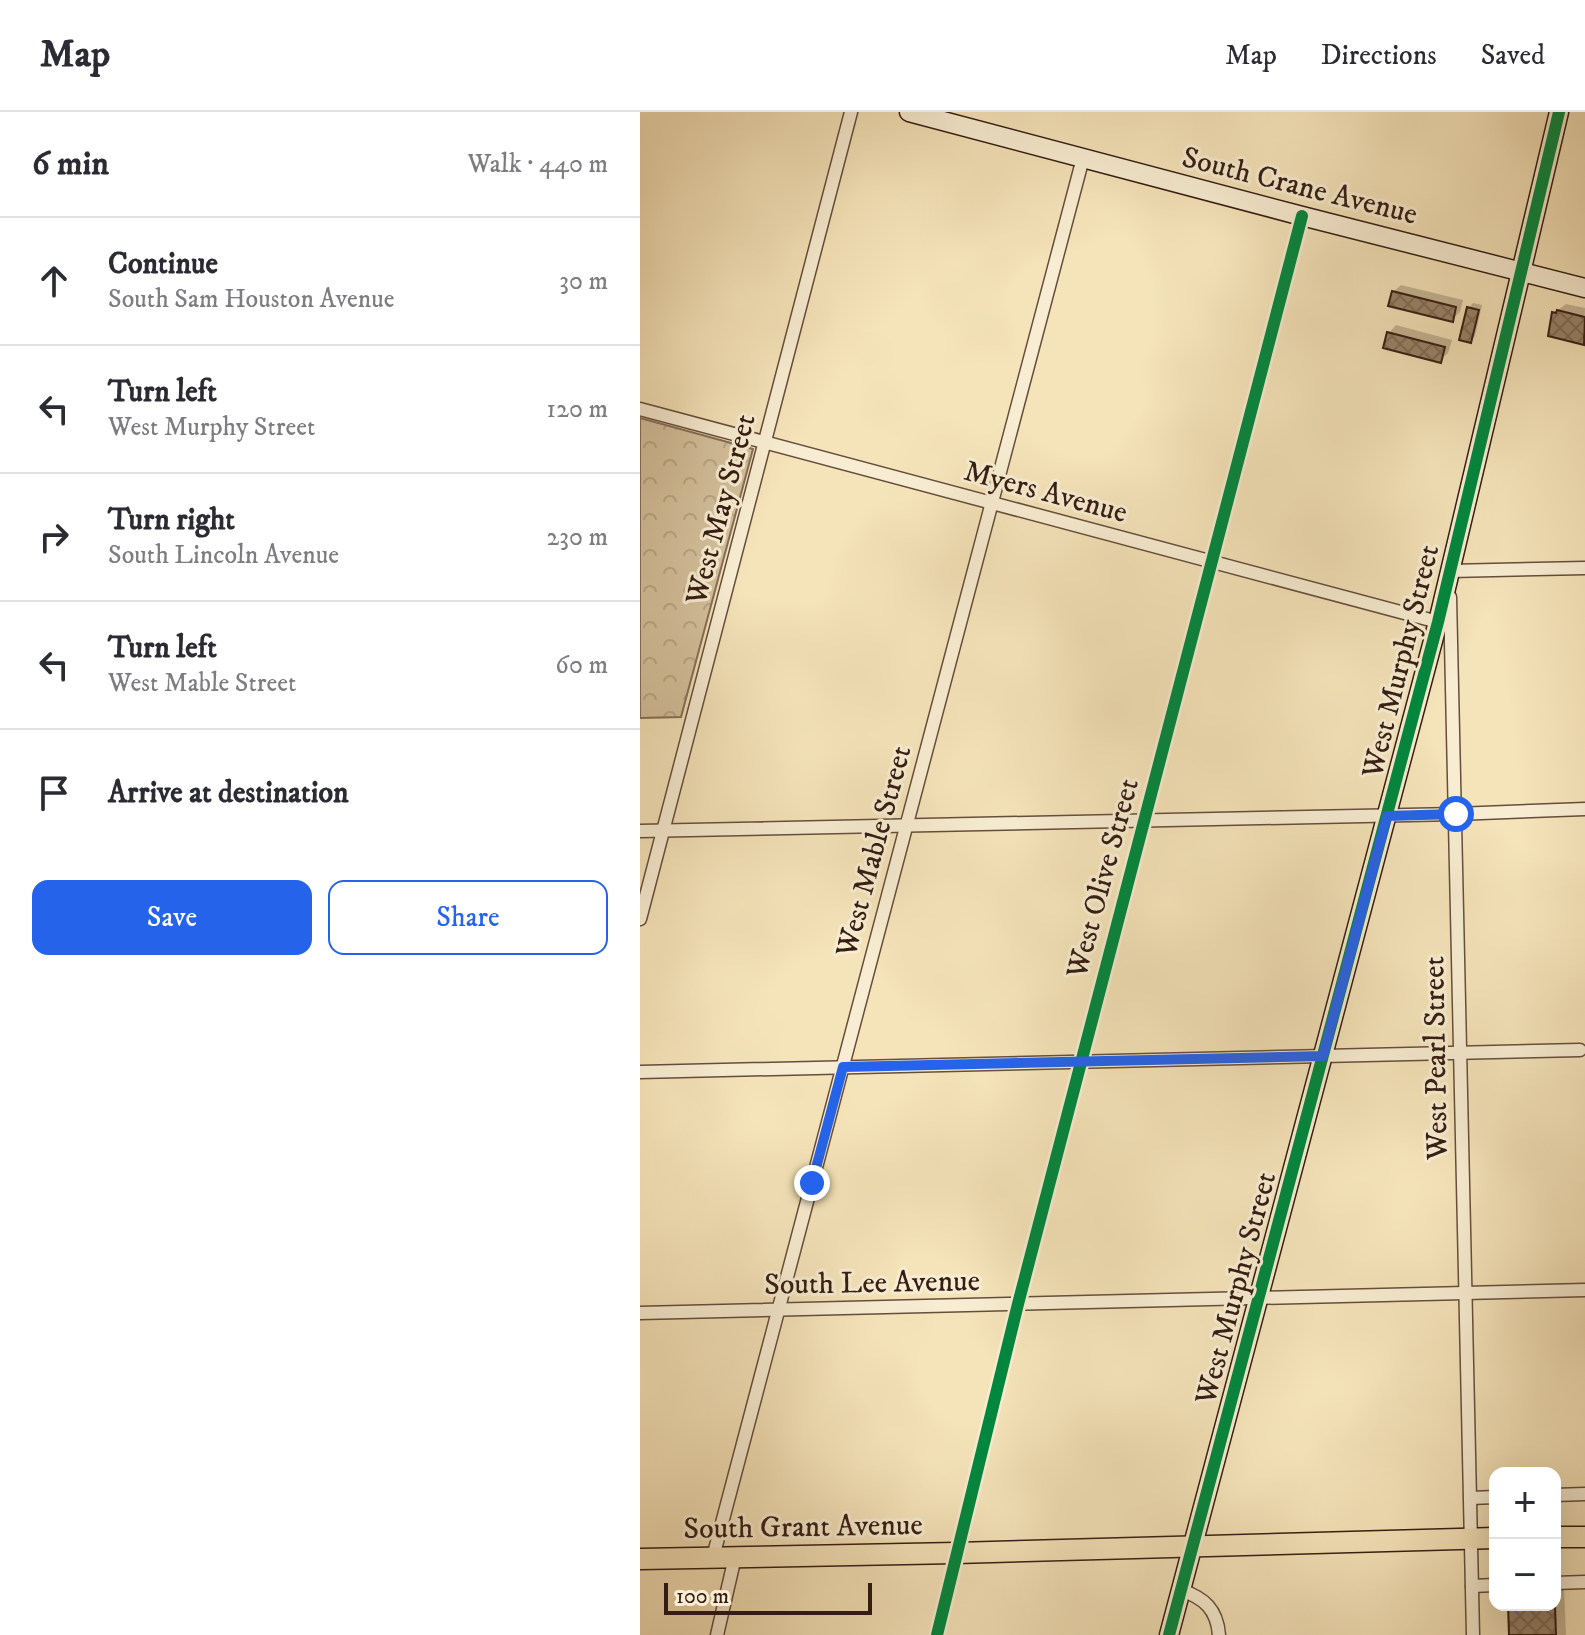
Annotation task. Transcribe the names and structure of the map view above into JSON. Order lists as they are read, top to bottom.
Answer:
{
  "streets": {
    "main road": ["South Grant Avenue"],
    "street": [
      "South Crane Avenue",
      "Myers Avenue",
      "West May Street",
      "West Murphy Street",
      "West Mable Street",
      "West Olive Street",
      "West Pearl Street",
      "South Lee Avenue"
    ]
  },
  "crossings": [
    ["South Crane Avenue", "West Murphy Street"],
    ["South Crane Avenue", "West Mable Street"],
    ["South Crane Avenue", "West Olive Street"],
    ["Myers Avenue", "West May Street"],
    ["Myers Avenue", "West Murphy Street"],
    ["Myers Avenue", "West Mable Street"],
    ["Myers Avenue", "West Olive Street"],
    ["West Murphy Street", "West Pearl Street"],
    ["West Murphy Street", "South Lee Avenue"],
    ["West Murphy Street", "South Grant Avenue"],
    ["West Mable Street", "South Lee Avenue"],
    ["West Mable Street", "South Grant Avenue"],
    ["West Olive Street", "South Lee Avenue"],
    ["West Olive Street", "South Grant Avenue"],
    ["West Pearl Street", "South Lee Avenue"],
    ["West Pearl Street", "South Grant Avenue"]
  ],
  "scale_bar": "100 m",
  "page": {
    "header": "Map",
    "nav": ["Map", "Directions", "Saved"],
    "heading": ["6 min", "Walk · 440 m"],
    "list": [
      ["Continue", "South Sam Houston Avenue", "30 m"],
      ["Turn left", "West Murphy Street", "120 m"],
      ["Turn right", "South Lincoln Avenue", "230 m"],
      ["Turn left", "West Mable Street", "60 m"],
      "Arrive at destination"
    ],
    "buttons": ["Save", "Share"],
    "map_buttons": ["+", "−"],
    "scale": "100 m"
  }
}
